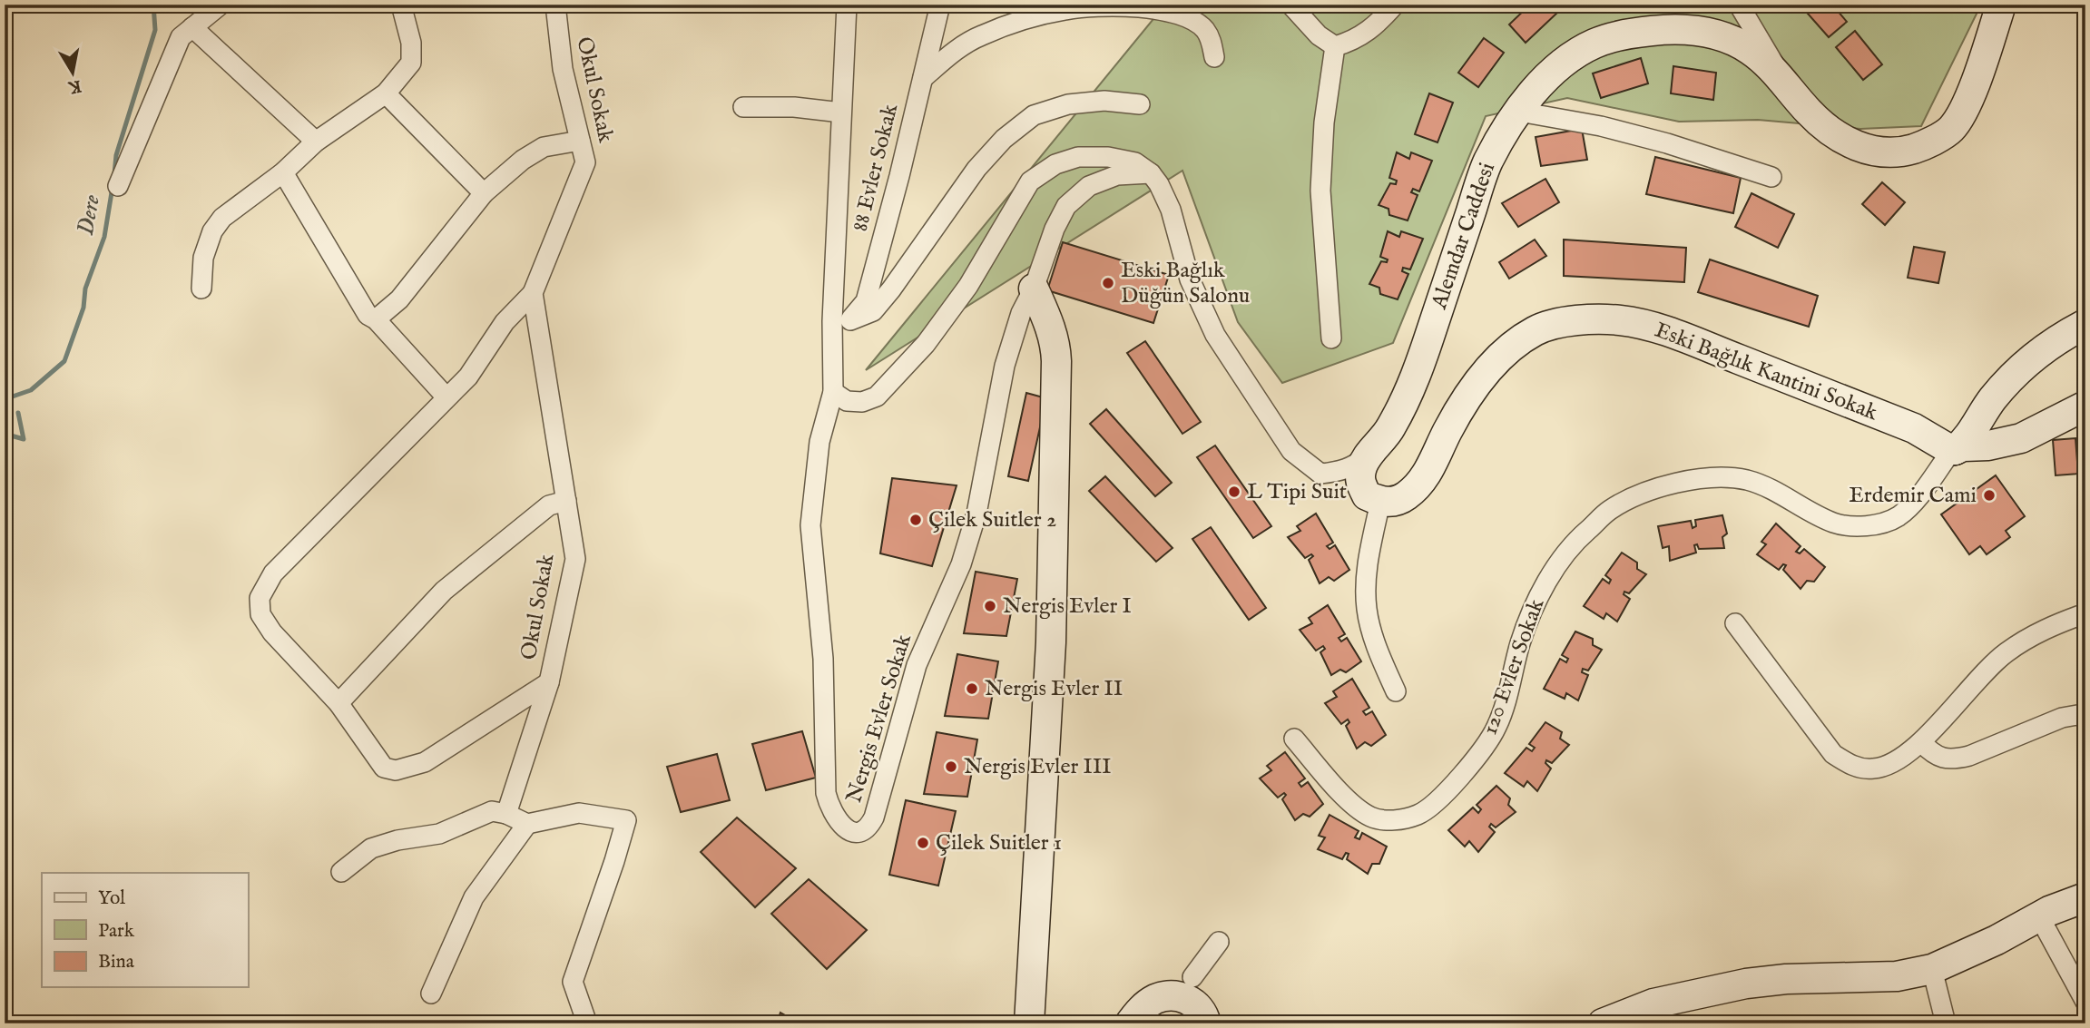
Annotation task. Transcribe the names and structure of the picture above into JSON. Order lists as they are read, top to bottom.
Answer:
{
  "streets": {
    "street": [
      "Okul Sokak",
      "88 Evler Sokak",
      "Alemdar Caddesi",
      "Eski Bağlık Kantini Sokak",
      "120 Evler Sokak",
      "Nergis Evler Sokak"
    ]
  },
  "crossings": [
    ["Alemdar Caddesi", "Eski Bağlık Kantini Sokak"],
    ["Eski Bağlık Kantini Sokak", "120 Evler Sokak"]
  ],
  "water": ["Dere"],
  "places": [
    "Eski Bağlık Düğün Salonu",
    "L Tipi Suit",
    "Erdemir Cami",
    "Çilek Suitler 2",
    "Nergis Evler I",
    "Nergis Evler II",
    "Nergis Evler III",
    "Çilek Suitler 1"
  ],
  "legend": ["Yol", "Park", "Bina"],
  "north": "bottom"
}
